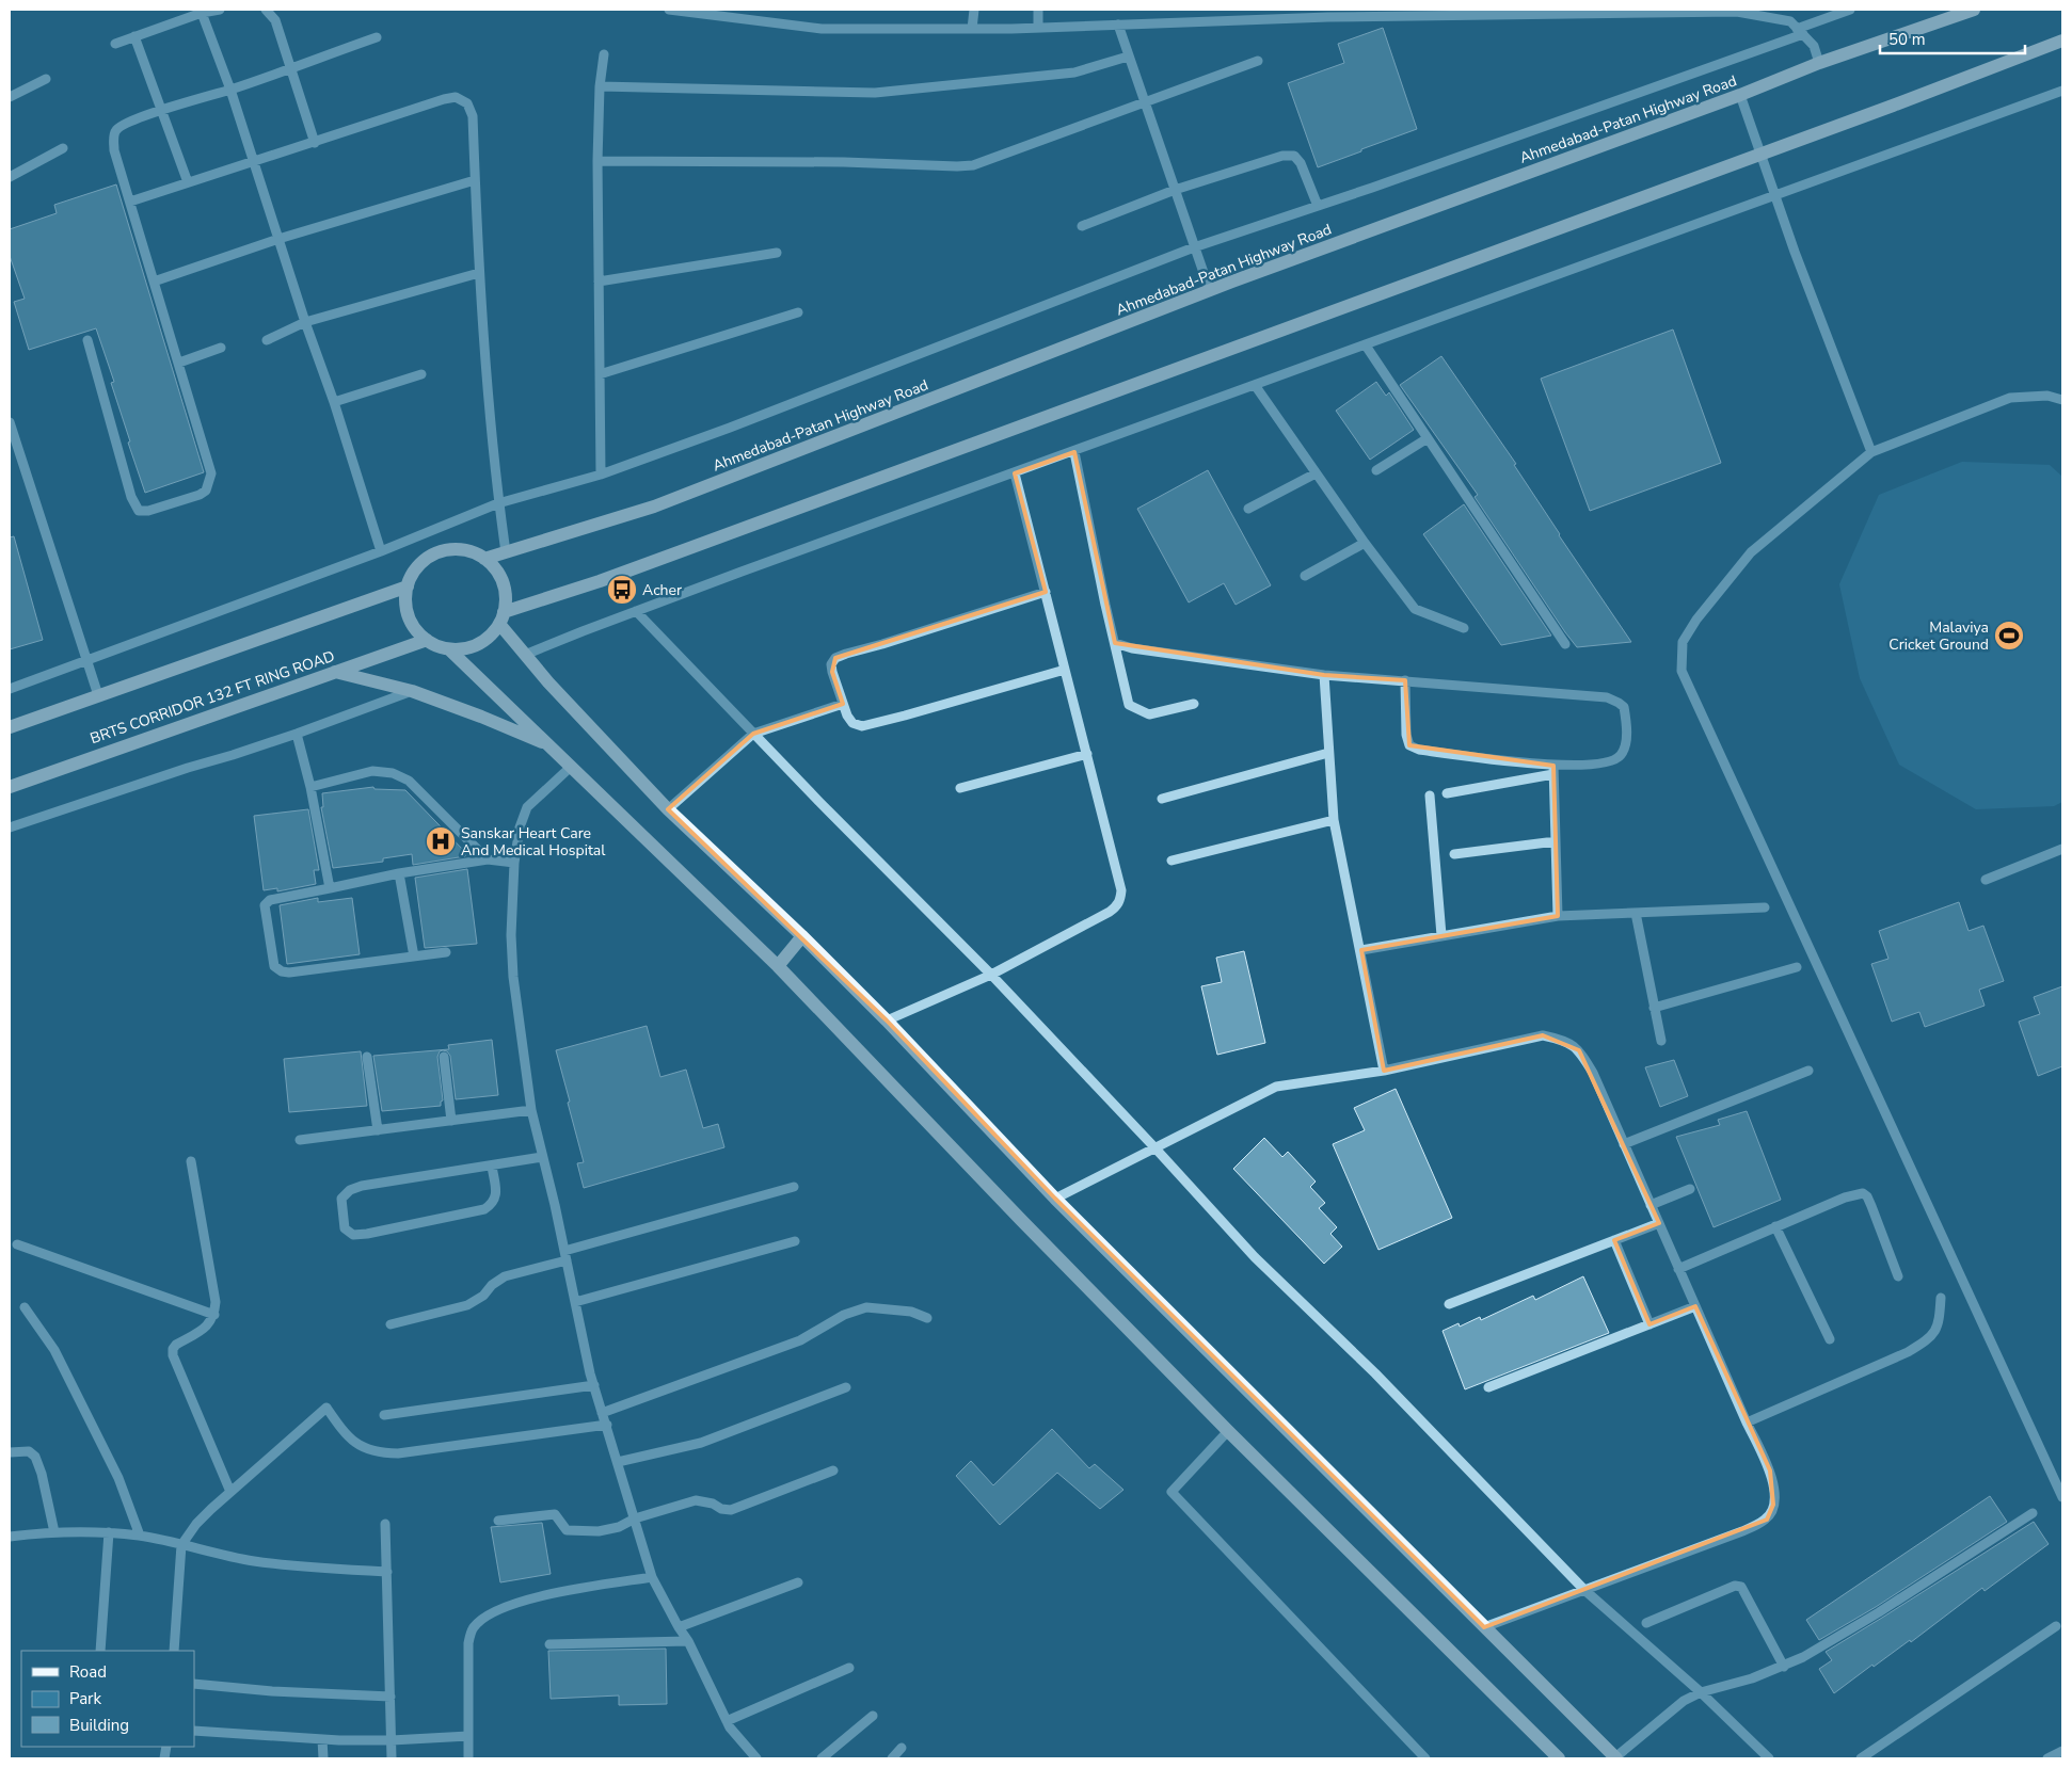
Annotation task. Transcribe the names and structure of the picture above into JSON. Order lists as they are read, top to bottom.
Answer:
{
  "streets": {
    "main road": ["Ahmedabad-Patan Highway Road", "BRTS CORRIDOR 132 FT RING ROAD"]
  },
  "crossings": [
    ["Ahmedabad-Patan Highway Road", "BRTS CORRIDOR 132 FT RING ROAD"]
  ],
  "places": {
    "bus stop": ["Acher"],
    "sports": ["Malaviya Cricket Ground"],
    "hospital": ["Sanskar Heart Care And Medical Hospital"]
  },
  "legend": ["Road", "Park", "Building"],
  "scale_bar": "50 m"
}
